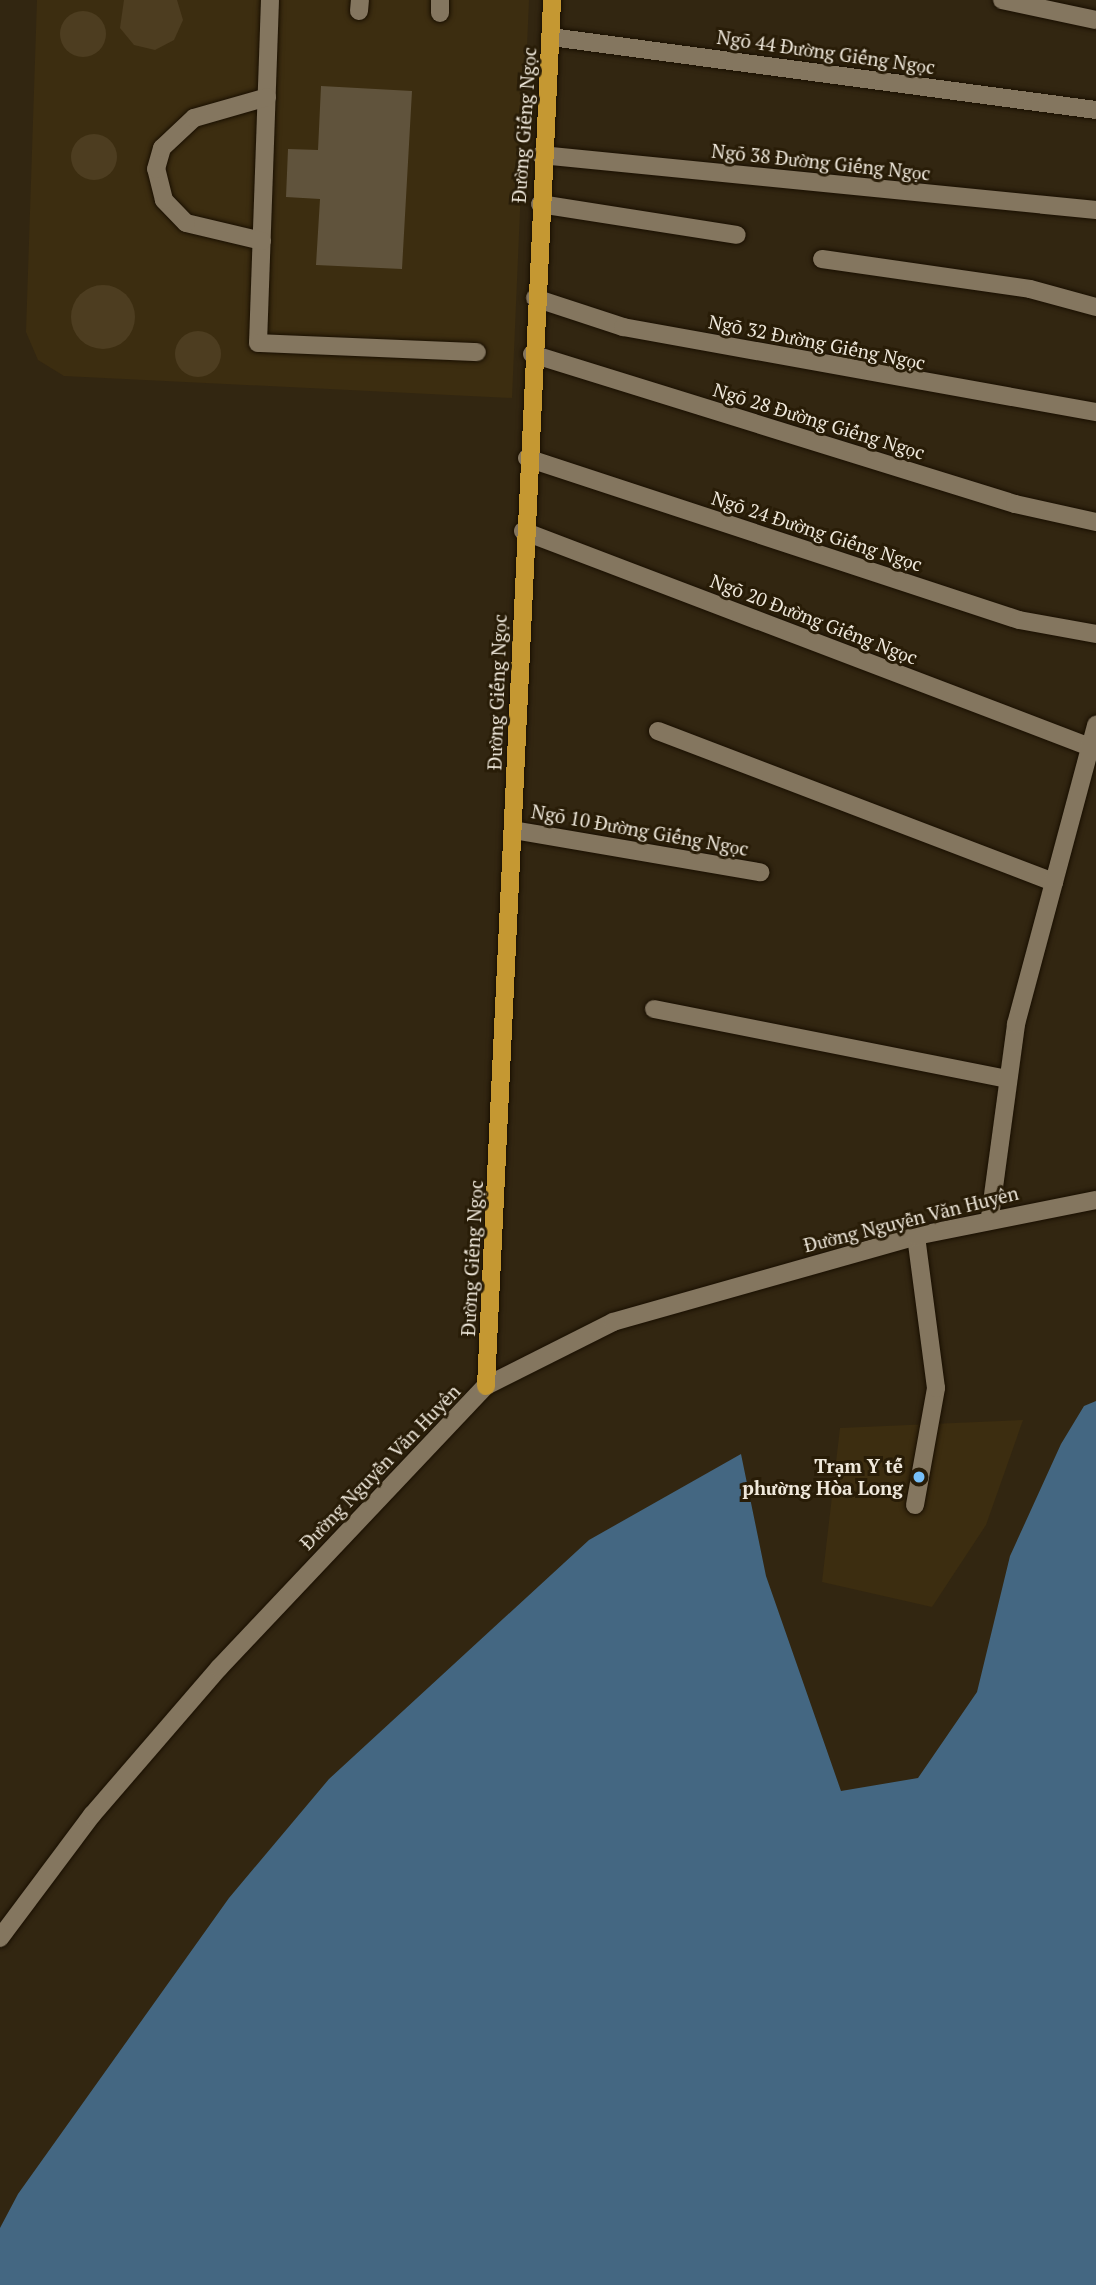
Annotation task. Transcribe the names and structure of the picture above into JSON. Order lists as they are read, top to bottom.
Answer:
{
  "streets": {
    "main road": ["Đường Giếng Ngọc"],
    "street": [
      "Ngõ 44 Đường Giếng Ngọc",
      "Ngõ 38 Đường Giếng Ngọc",
      "Ngõ 32 Đường Giếng Ngọc",
      "Ngõ 28 Đường Giếng Ngọc",
      "Ngõ 24 Đường Giếng Ngọc",
      "Ngõ 20 Đường Giếng Ngọc",
      "Ngõ 10 Đường Giếng Ngọc",
      "Đường Nguyễn Văn Huyên"
    ]
  },
  "crossings": [
    ["Ngõ 44 Đường Giếng Ngọc", "Đường Giếng Ngọc"],
    ["Đường Giếng Ngọc", "Ngõ 38 Đường Giếng Ngọc"],
    ["Đường Giếng Ngọc", "Ngõ 32 Đường Giếng Ngọc"],
    ["Đường Giếng Ngọc", "Ngõ 28 Đường Giếng Ngọc"],
    ["Đường Giếng Ngọc", "Ngõ 24 Đường Giếng Ngọc"],
    ["Đường Giếng Ngọc", "Ngõ 20 Đường Giếng Ngọc"],
    ["Đường Giếng Ngọc", "Ngõ 10 Đường Giếng Ngọc"],
    ["Đường Giếng Ngọc", "Đường Nguyễn Văn Huyên"]
  ],
  "places": ["Trạm Y tế phường Hòa Long"]
}
